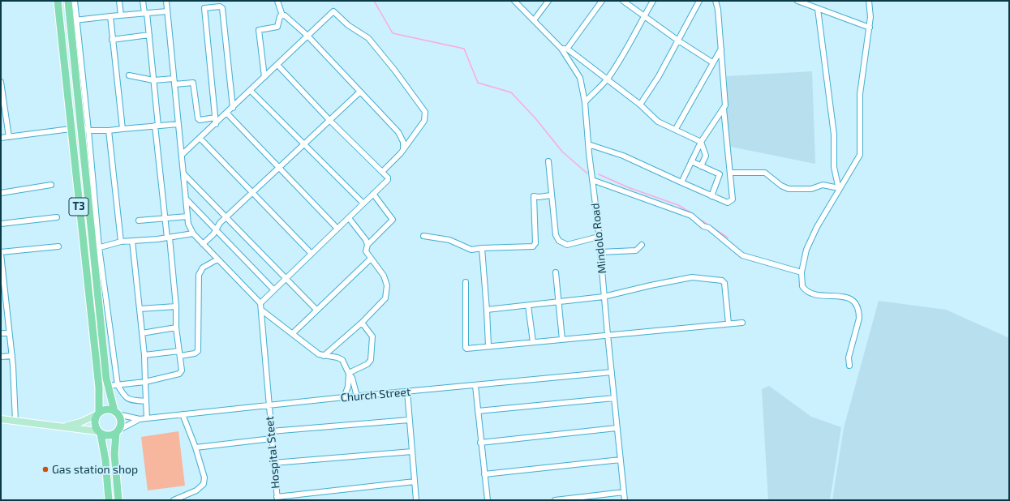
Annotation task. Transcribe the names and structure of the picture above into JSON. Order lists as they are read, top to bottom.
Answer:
{
  "streets": {
    "highway": ["T3"],
    "street": ["Mindolo Road", "Church Street", "Hospital Steet"]
  },
  "crossings": [
    ["Mindolo Road", "Church Street"],
    ["Church Street", "Hospital Steet"]
  ],
  "places": ["Gas station shop"]
}
